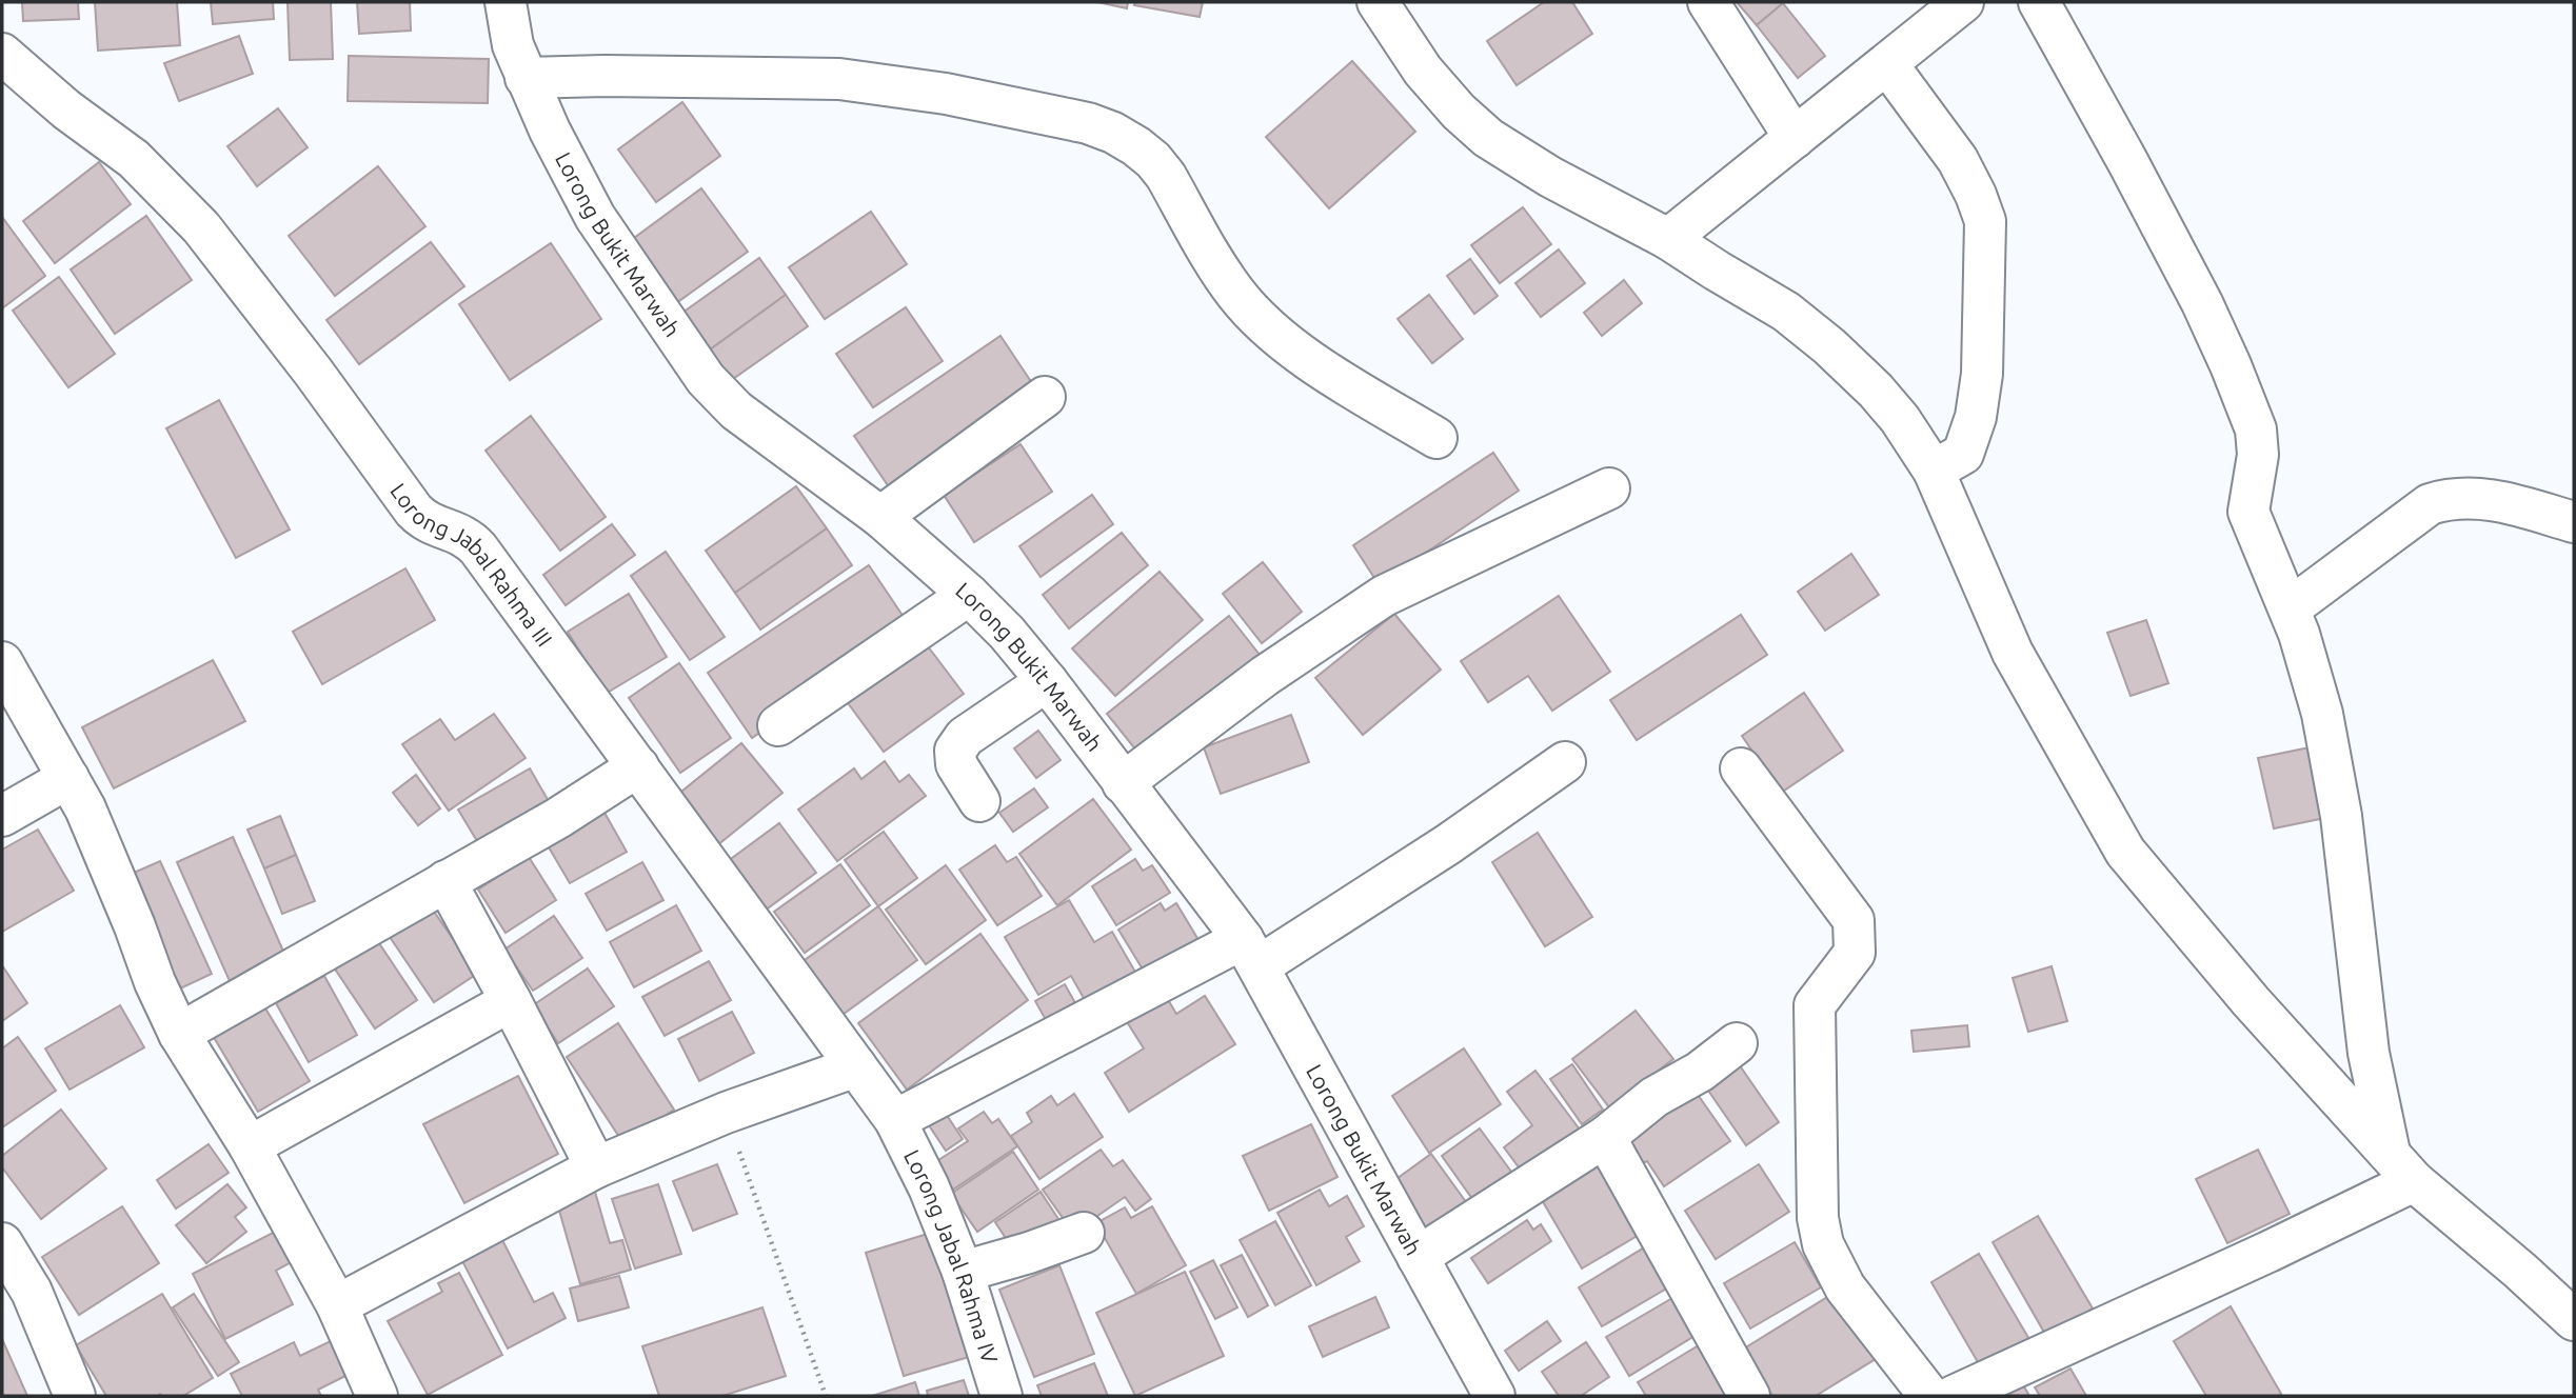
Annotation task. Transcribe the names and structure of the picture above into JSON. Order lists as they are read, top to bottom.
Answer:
{
  "streets": {
    "street": ["Lorong Bukit Marwah", "Lorong Jabal Rahma III", "Lorong Jabal Rahma IV"]
  },
  "crossings": [
    ["Lorong Jabal Rahma III", "Lorong Jabal Rahma IV"]
  ]
}
